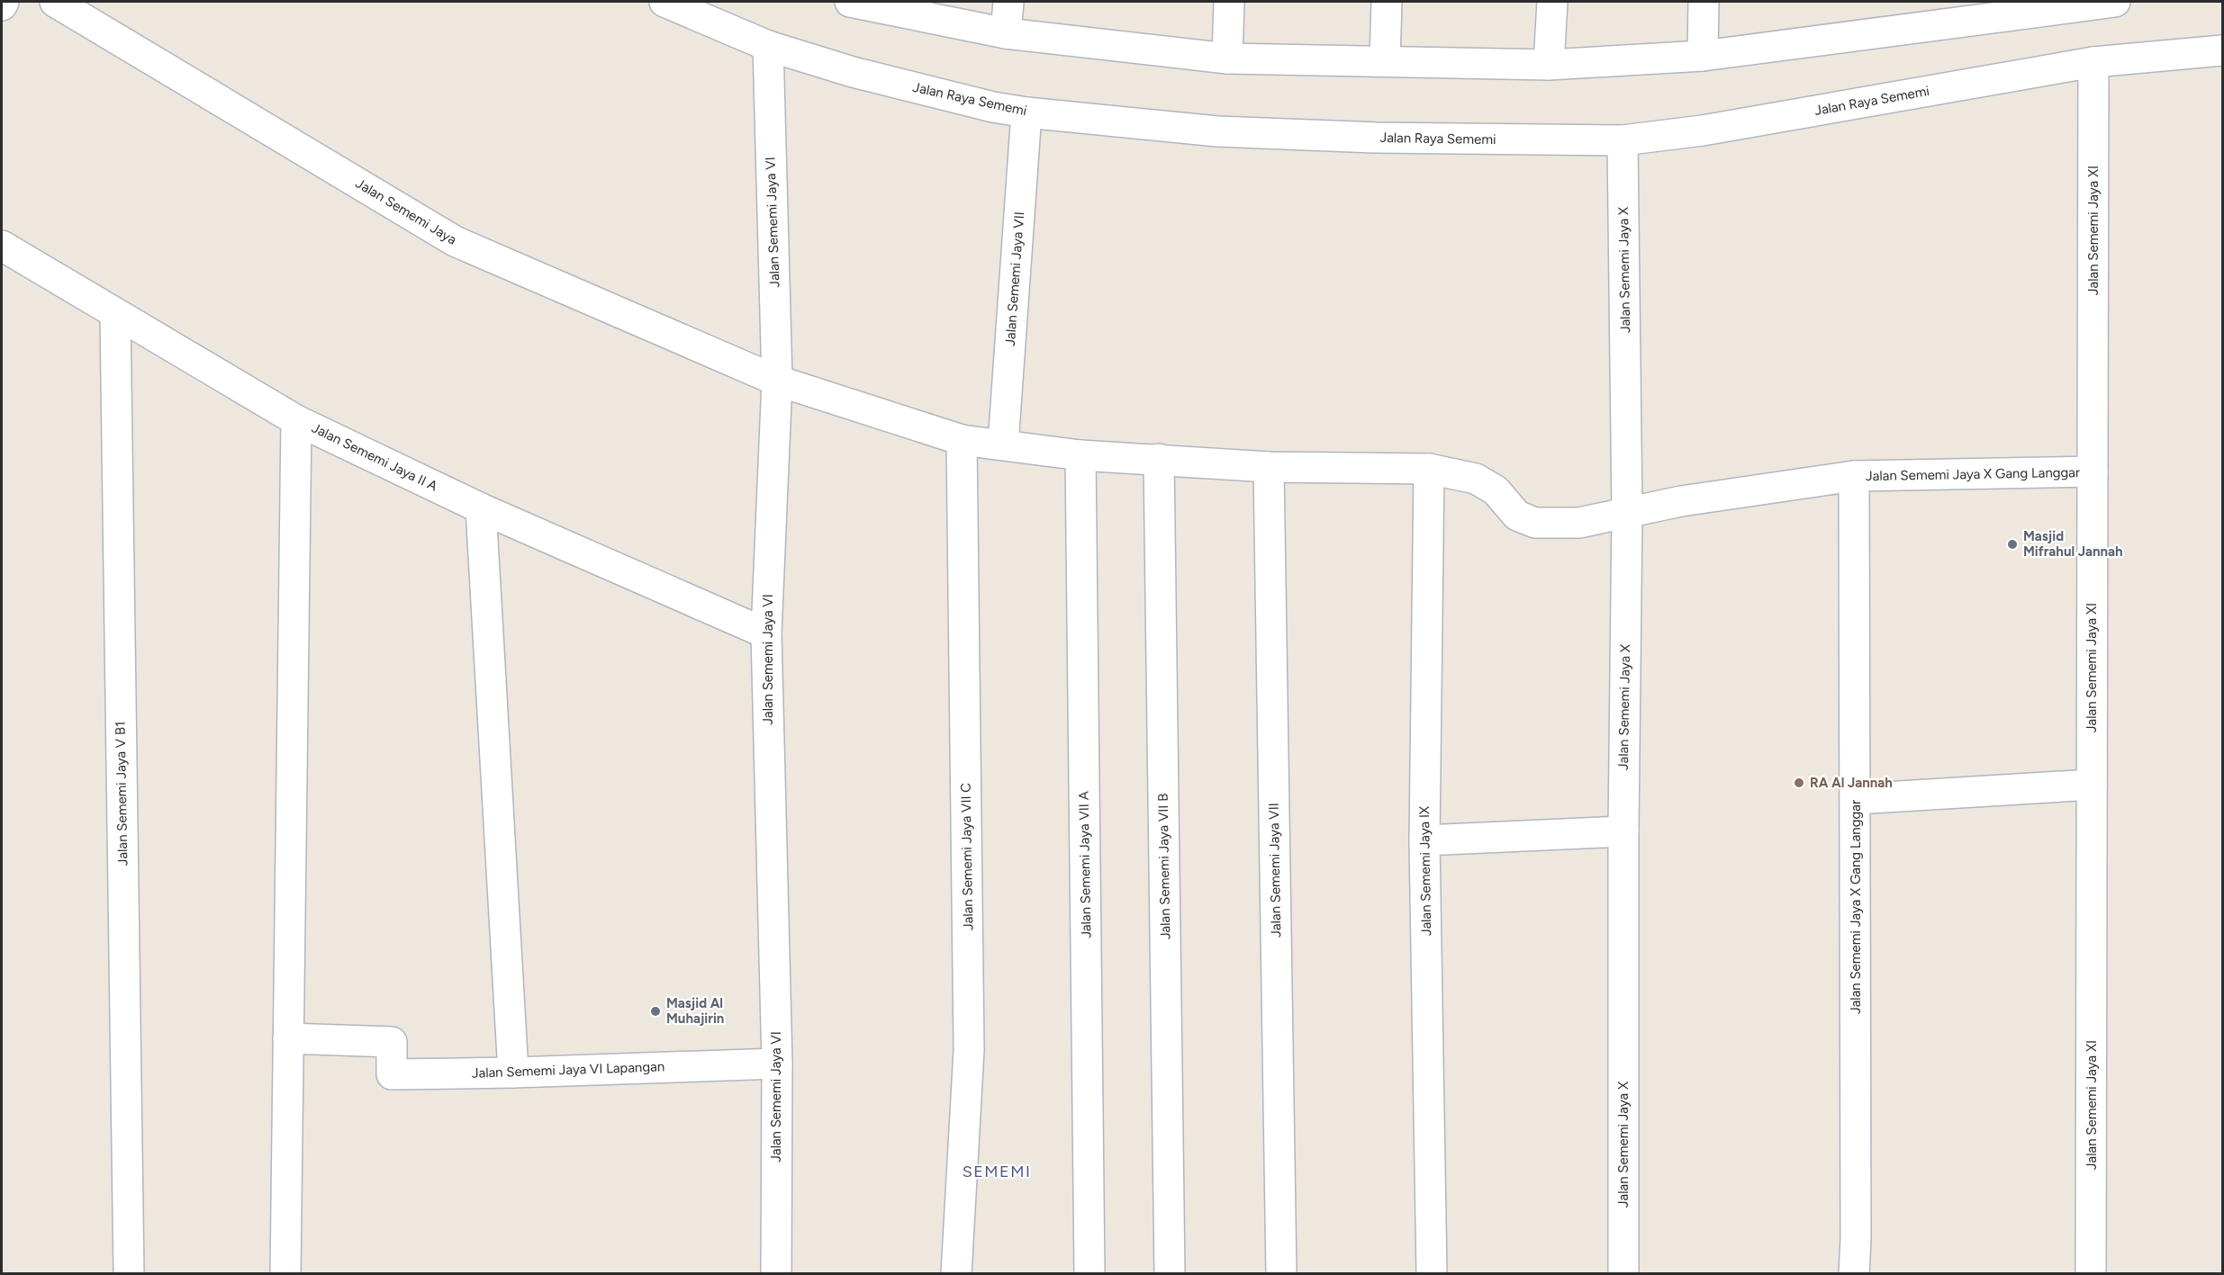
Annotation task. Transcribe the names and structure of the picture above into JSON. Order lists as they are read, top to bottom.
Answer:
{
  "streets": {
    "street": [
      "Jalan Raya Sememi",
      "Jalan Sememi Jaya",
      "Jalan Sememi Jaya VI",
      "Jalan Sememi Jaya XI",
      "Jalan Sememi Jaya X",
      "Jalan Sememi Jaya VII",
      "Jalan Sememi Jaya II A",
      "Jalan Sememi Jaya X Gang Langgar",
      "Jalan Sememi Jaya V B1",
      "Jalan Sememi Jaya VII C",
      "Jalan Sememi Jaya VII A",
      "Jalan Sememi Jaya VII B",
      "Jalan Sememi Jaya IX",
      "Jalan Sememi Jaya VI Lapangan"
    ]
  },
  "crossings": [
    ["Jalan Raya Sememi", "Jalan Sememi Jaya VI"],
    ["Jalan Raya Sememi", "Jalan Sememi Jaya XI"],
    ["Jalan Raya Sememi", "Jalan Sememi Jaya X"],
    ["Jalan Raya Sememi", "Jalan Sememi Jaya VII"],
    ["Jalan Sememi Jaya", "Jalan Sememi Jaya VI"],
    ["Jalan Sememi Jaya", "Jalan Sememi Jaya VII C"],
    ["Jalan Sememi Jaya VI", "Jalan Sememi Jaya II A"],
    ["Jalan Sememi Jaya VI", "Jalan Sememi Jaya VI Lapangan"],
    ["Jalan Sememi Jaya XI", "Jalan Sememi Jaya X Gang Langgar"],
    ["Jalan Sememi Jaya X", "Jalan Sememi Jaya X Gang Langgar"],
    ["Jalan Sememi Jaya II A", "Jalan Sememi Jaya V B1"]
  ],
  "districts": ["SEMEMI"],
  "places": ["Masjid Mifrahul Jannah", "RA Al Jannah", "Masjid Al Muhajirin"]
}
